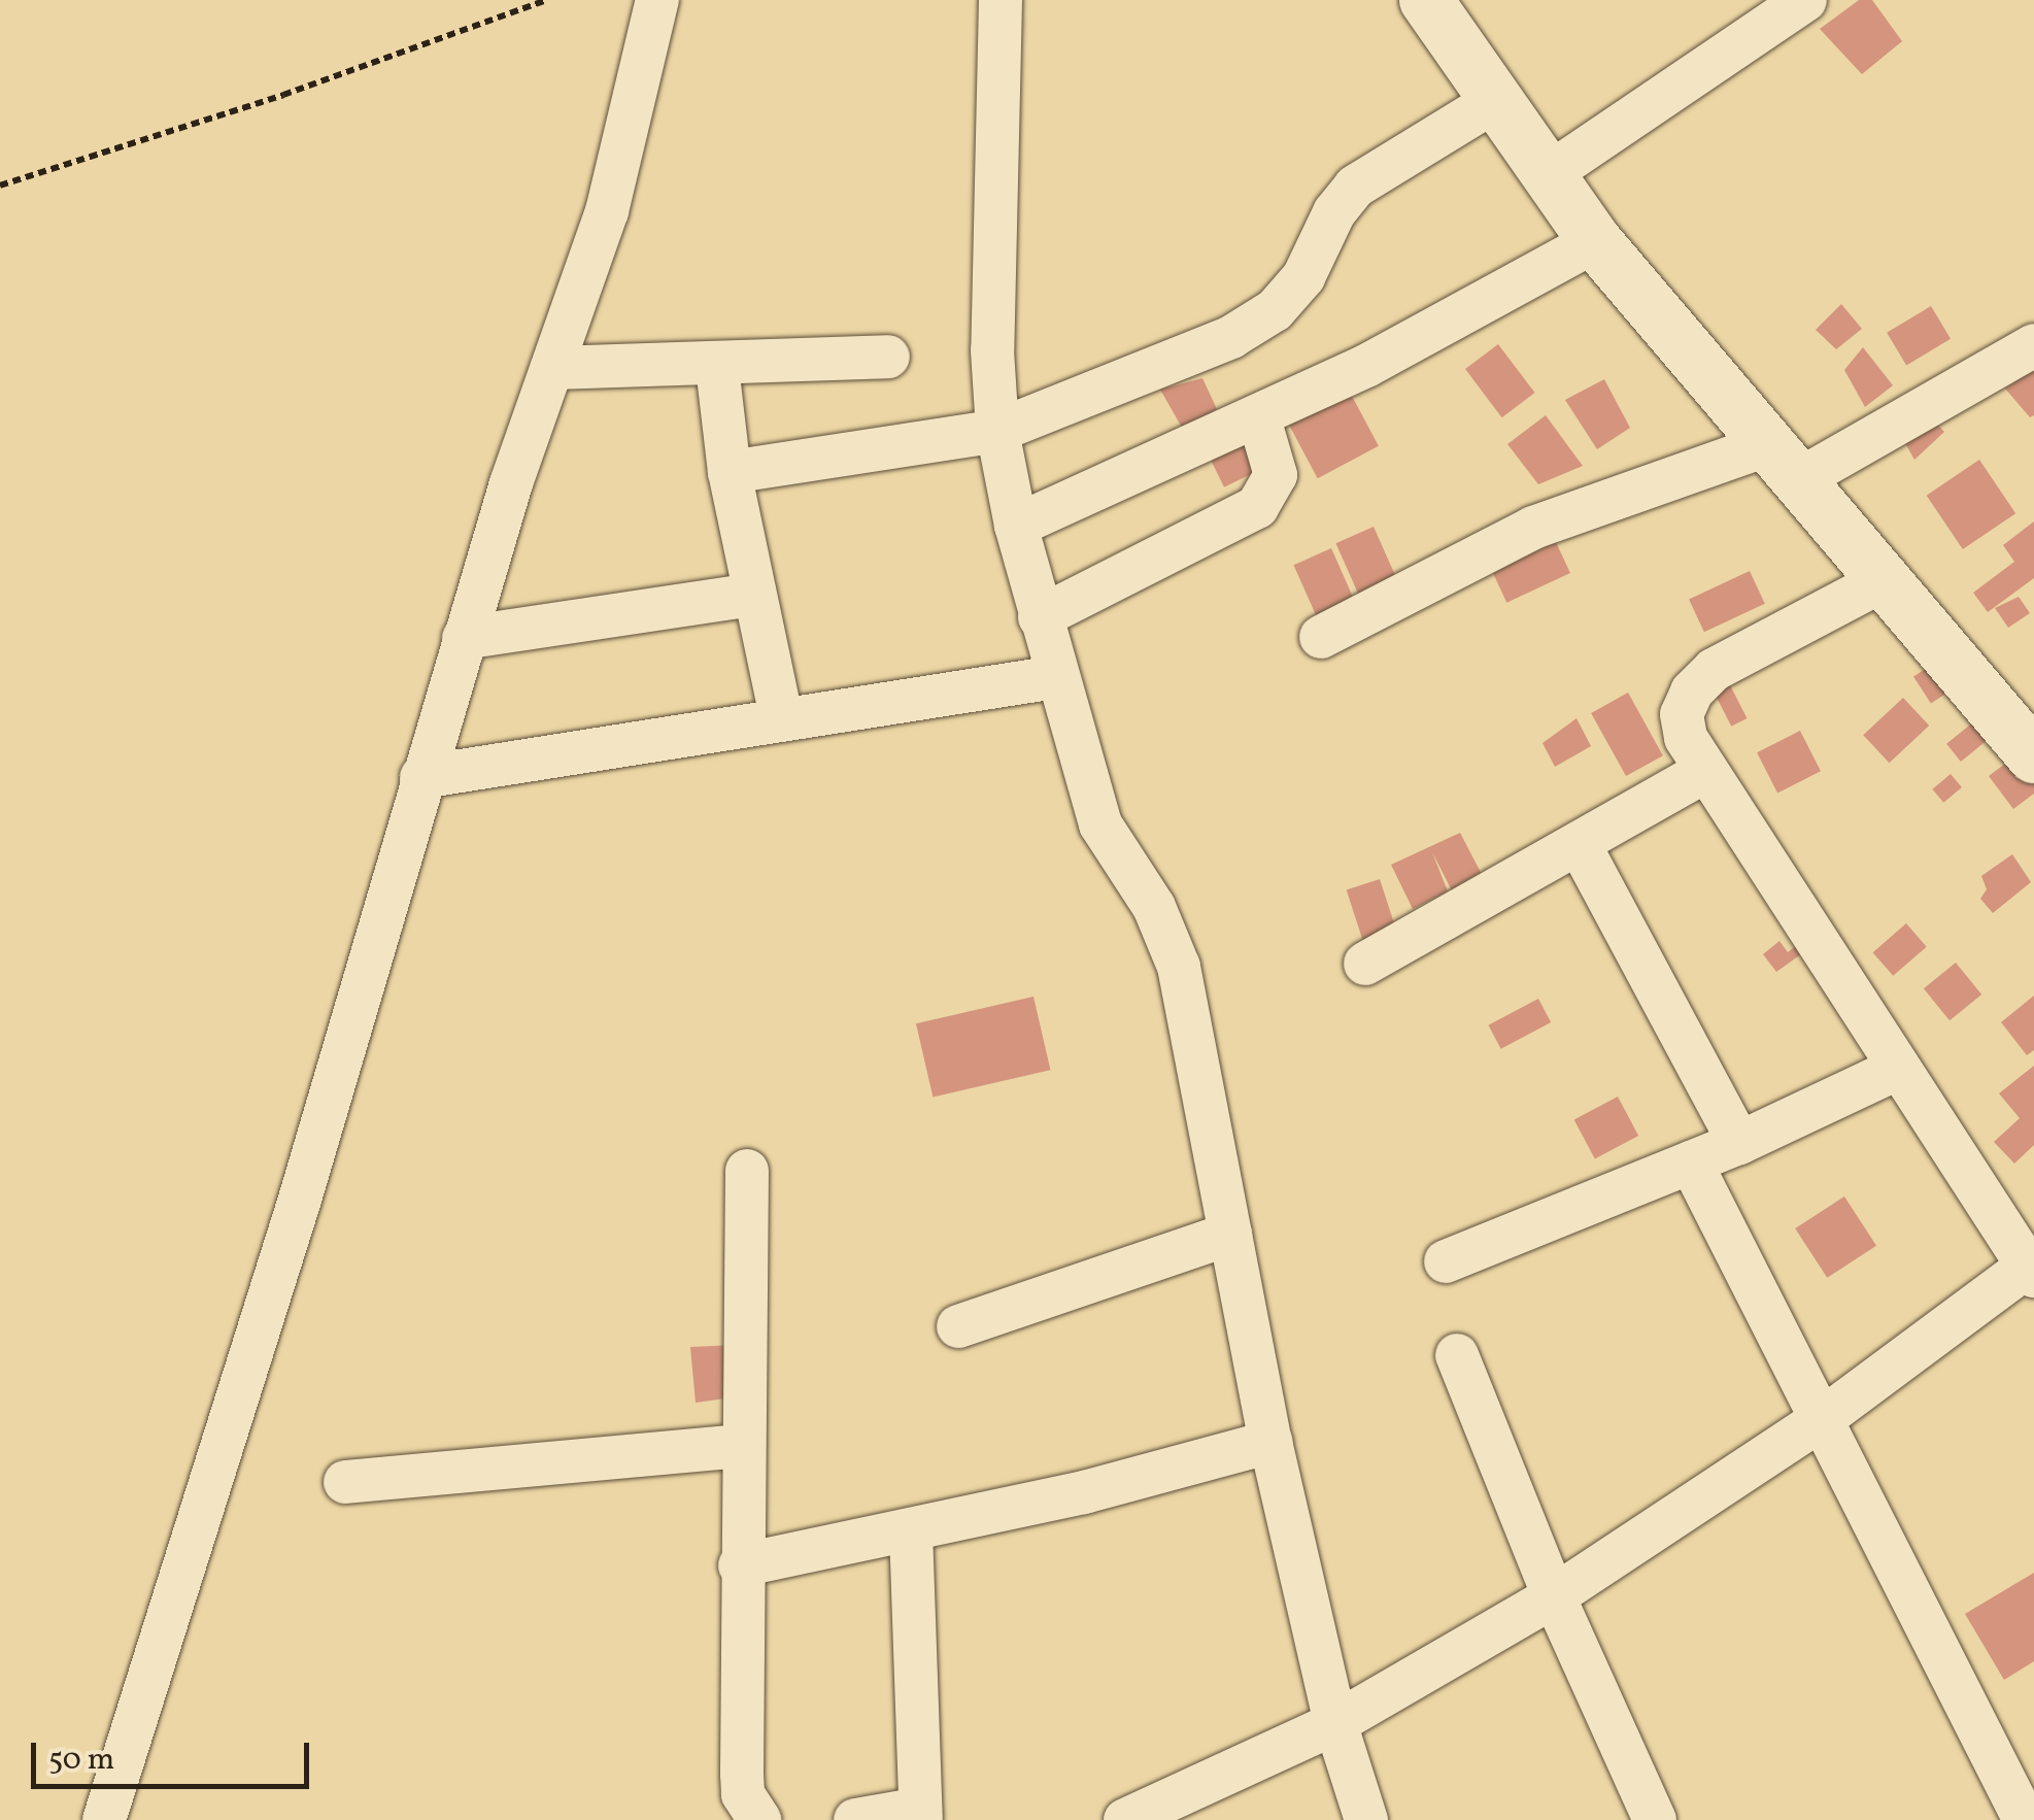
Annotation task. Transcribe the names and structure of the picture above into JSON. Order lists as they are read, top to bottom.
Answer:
{
  "scale_bar": "50 m"
}
